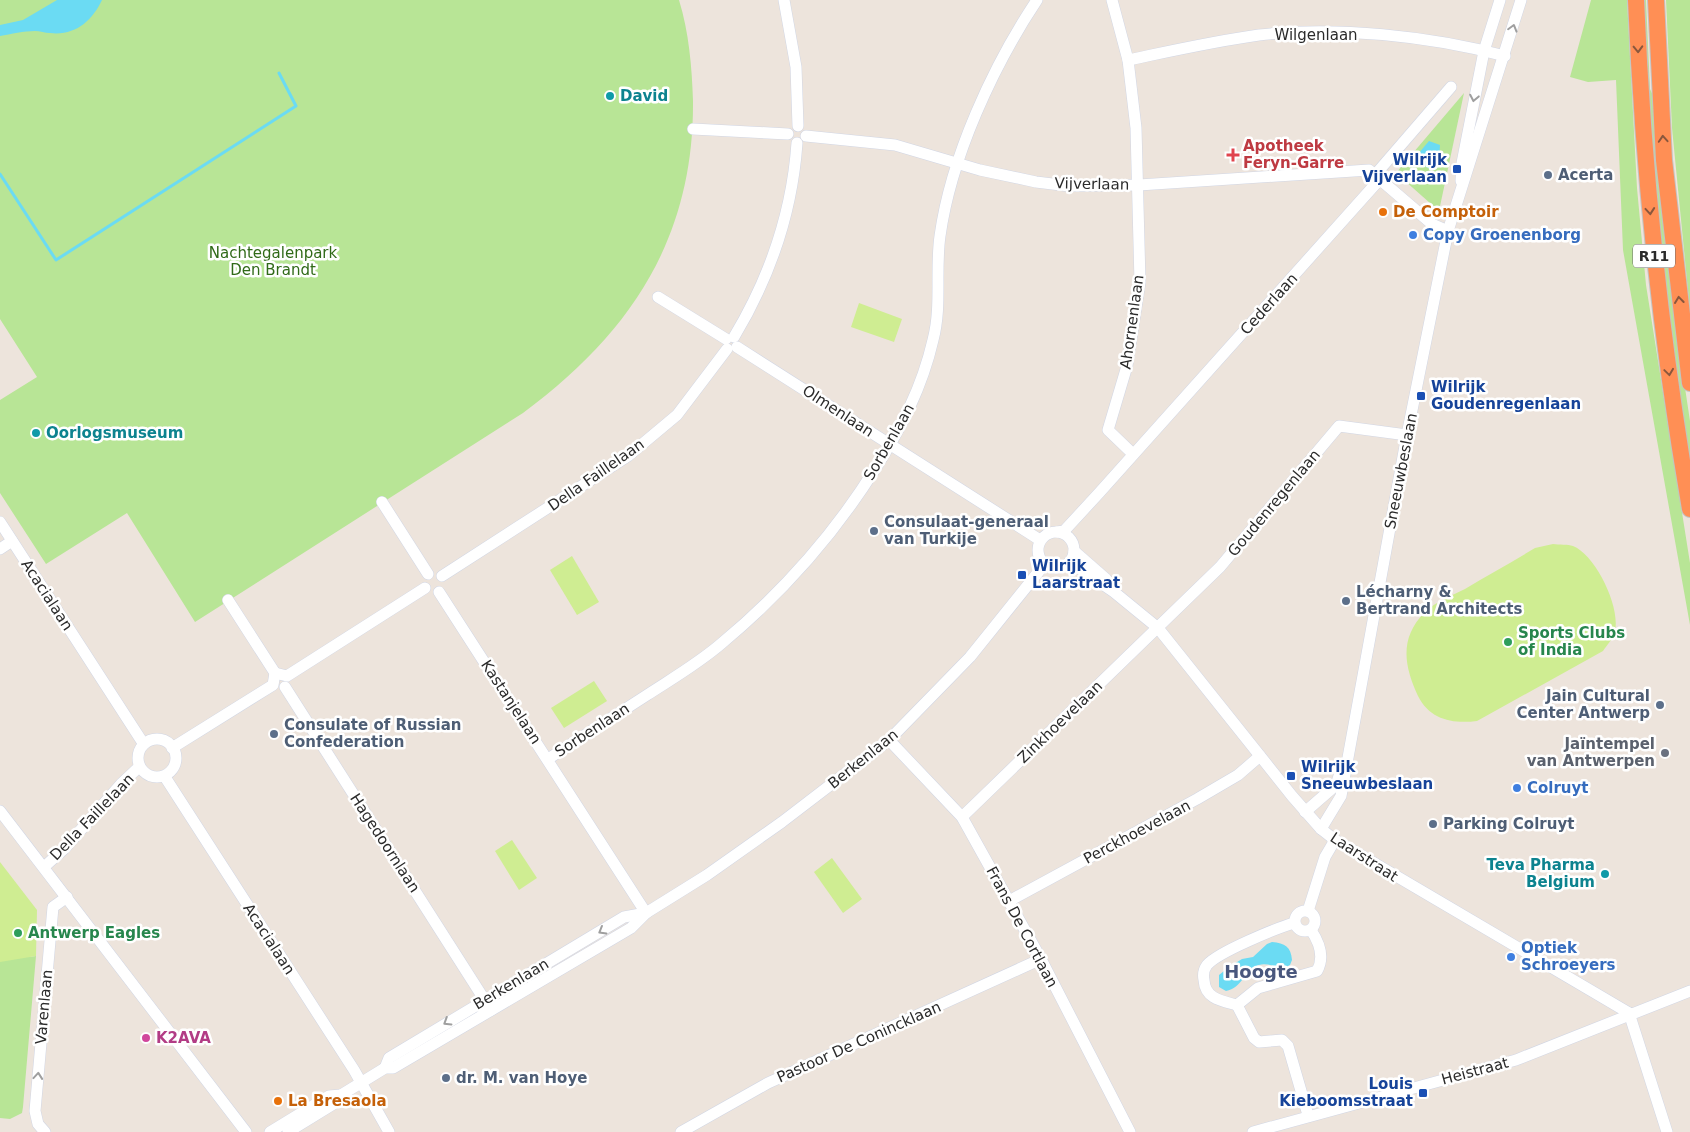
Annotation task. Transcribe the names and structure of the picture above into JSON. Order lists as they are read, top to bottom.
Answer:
{
  "streets": {
    "highway": ["R11"],
    "street": [
      "Wilgenlaan",
      "Vijverlaan",
      "Cederlaan",
      "Ahornenlaan",
      "Olmenlaan",
      "Sorbenlaan",
      "Sneeuwbeslaan",
      "Della Faillelaan",
      "Goudenregenlaan",
      "Acacialaan",
      "Kastanjelaan",
      "Zinkhoevelaan",
      "Berkenlaan",
      "Perckhoevelaan",
      "Hagedoornlaan",
      "Laarstraat",
      "Frans De Cortlaan",
      "Varenlaan",
      "Pastoor De Conincklaan",
      "Heistraat"
    ]
  },
  "crossings": [
    ["Wilgenlaan", "Ahornenlaan"],
    ["Wilgenlaan", "Sneeuwbeslaan"],
    ["Vijverlaan", "Cederlaan"],
    ["Vijverlaan", "Ahornenlaan"],
    ["Vijverlaan", "Sorbenlaan"],
    ["Vijverlaan", "Della Faillelaan"],
    ["Cederlaan", "Ahornenlaan"],
    ["Cederlaan", "Olmenlaan"],
    ["Cederlaan", "Berkenlaan"],
    ["Cederlaan", "Laarstraat"],
    ["Olmenlaan", "Sorbenlaan"],
    ["Olmenlaan", "Della Faillelaan"],
    ["Olmenlaan", "Berkenlaan"],
    ["Olmenlaan", "Laarstraat"],
    ["Sorbenlaan", "Kastanjelaan"],
    ["Sneeuwbeslaan", "Goudenregenlaan"],
    ["Sneeuwbeslaan", "Laarstraat"],
    ["Della Faillelaan", "Acacialaan"],
    ["Della Faillelaan", "Kastanjelaan"],
    ["Goudenregenlaan", "Zinkhoevelaan"],
    ["Goudenregenlaan", "Laarstraat"],
    ["Acacialaan", "Berkenlaan"],
    ["Kastanjelaan", "Berkenlaan"],
    ["Zinkhoevelaan", "Laarstraat"],
    ["Zinkhoevelaan", "Frans De Cortlaan"],
    ["Berkenlaan", "Hagedoornlaan"],
    ["Berkenlaan", "Laarstraat"],
    ["Berkenlaan", "Frans De Cortlaan"],
    ["Perckhoevelaan", "Laarstraat"],
    ["Perckhoevelaan", "Frans De Cortlaan"],
    ["Laarstraat", "Heistraat"],
    ["Frans De Cortlaan", "Pastoor De Conincklaan"]
  ],
  "one_way": ["Varenlaan"],
  "districts": ["Hoogte"],
  "parks": ["Nachtegalenpark Den Brandt"],
  "places": {
    "other": [
      "David",
      "Acerta",
      "De Comptoir",
      "Copy Groenenborg",
      "Oorlogsmuseum",
      "Consulaat-generaal van Turkije",
      "Lécharny & Bertrand Architects",
      "Sports Clubs of India",
      "Jain Cultural Center Antwerp",
      "Consulate of Russian Confederation",
      "Jaïntempel van Antwerpen",
      "Colruyt",
      "Parking Colruyt",
      "Teva Pharma Belgium",
      "Antwerp Eagles",
      "Optiek Schroeyers",
      "K2AVA",
      "dr. M. van Hoye",
      "La Bresaola"
    ],
    "health": ["Apotheek Feryn-Garre"],
    "transit": [
      "Wilrijk Vijverlaan",
      "Wilrijk Goudenregenlaan",
      "Wilrijk Laarstraat",
      "Wilrijk Sneeuwbeslaan",
      "Louis Kieboomsstraat"
    ]
  }
}
